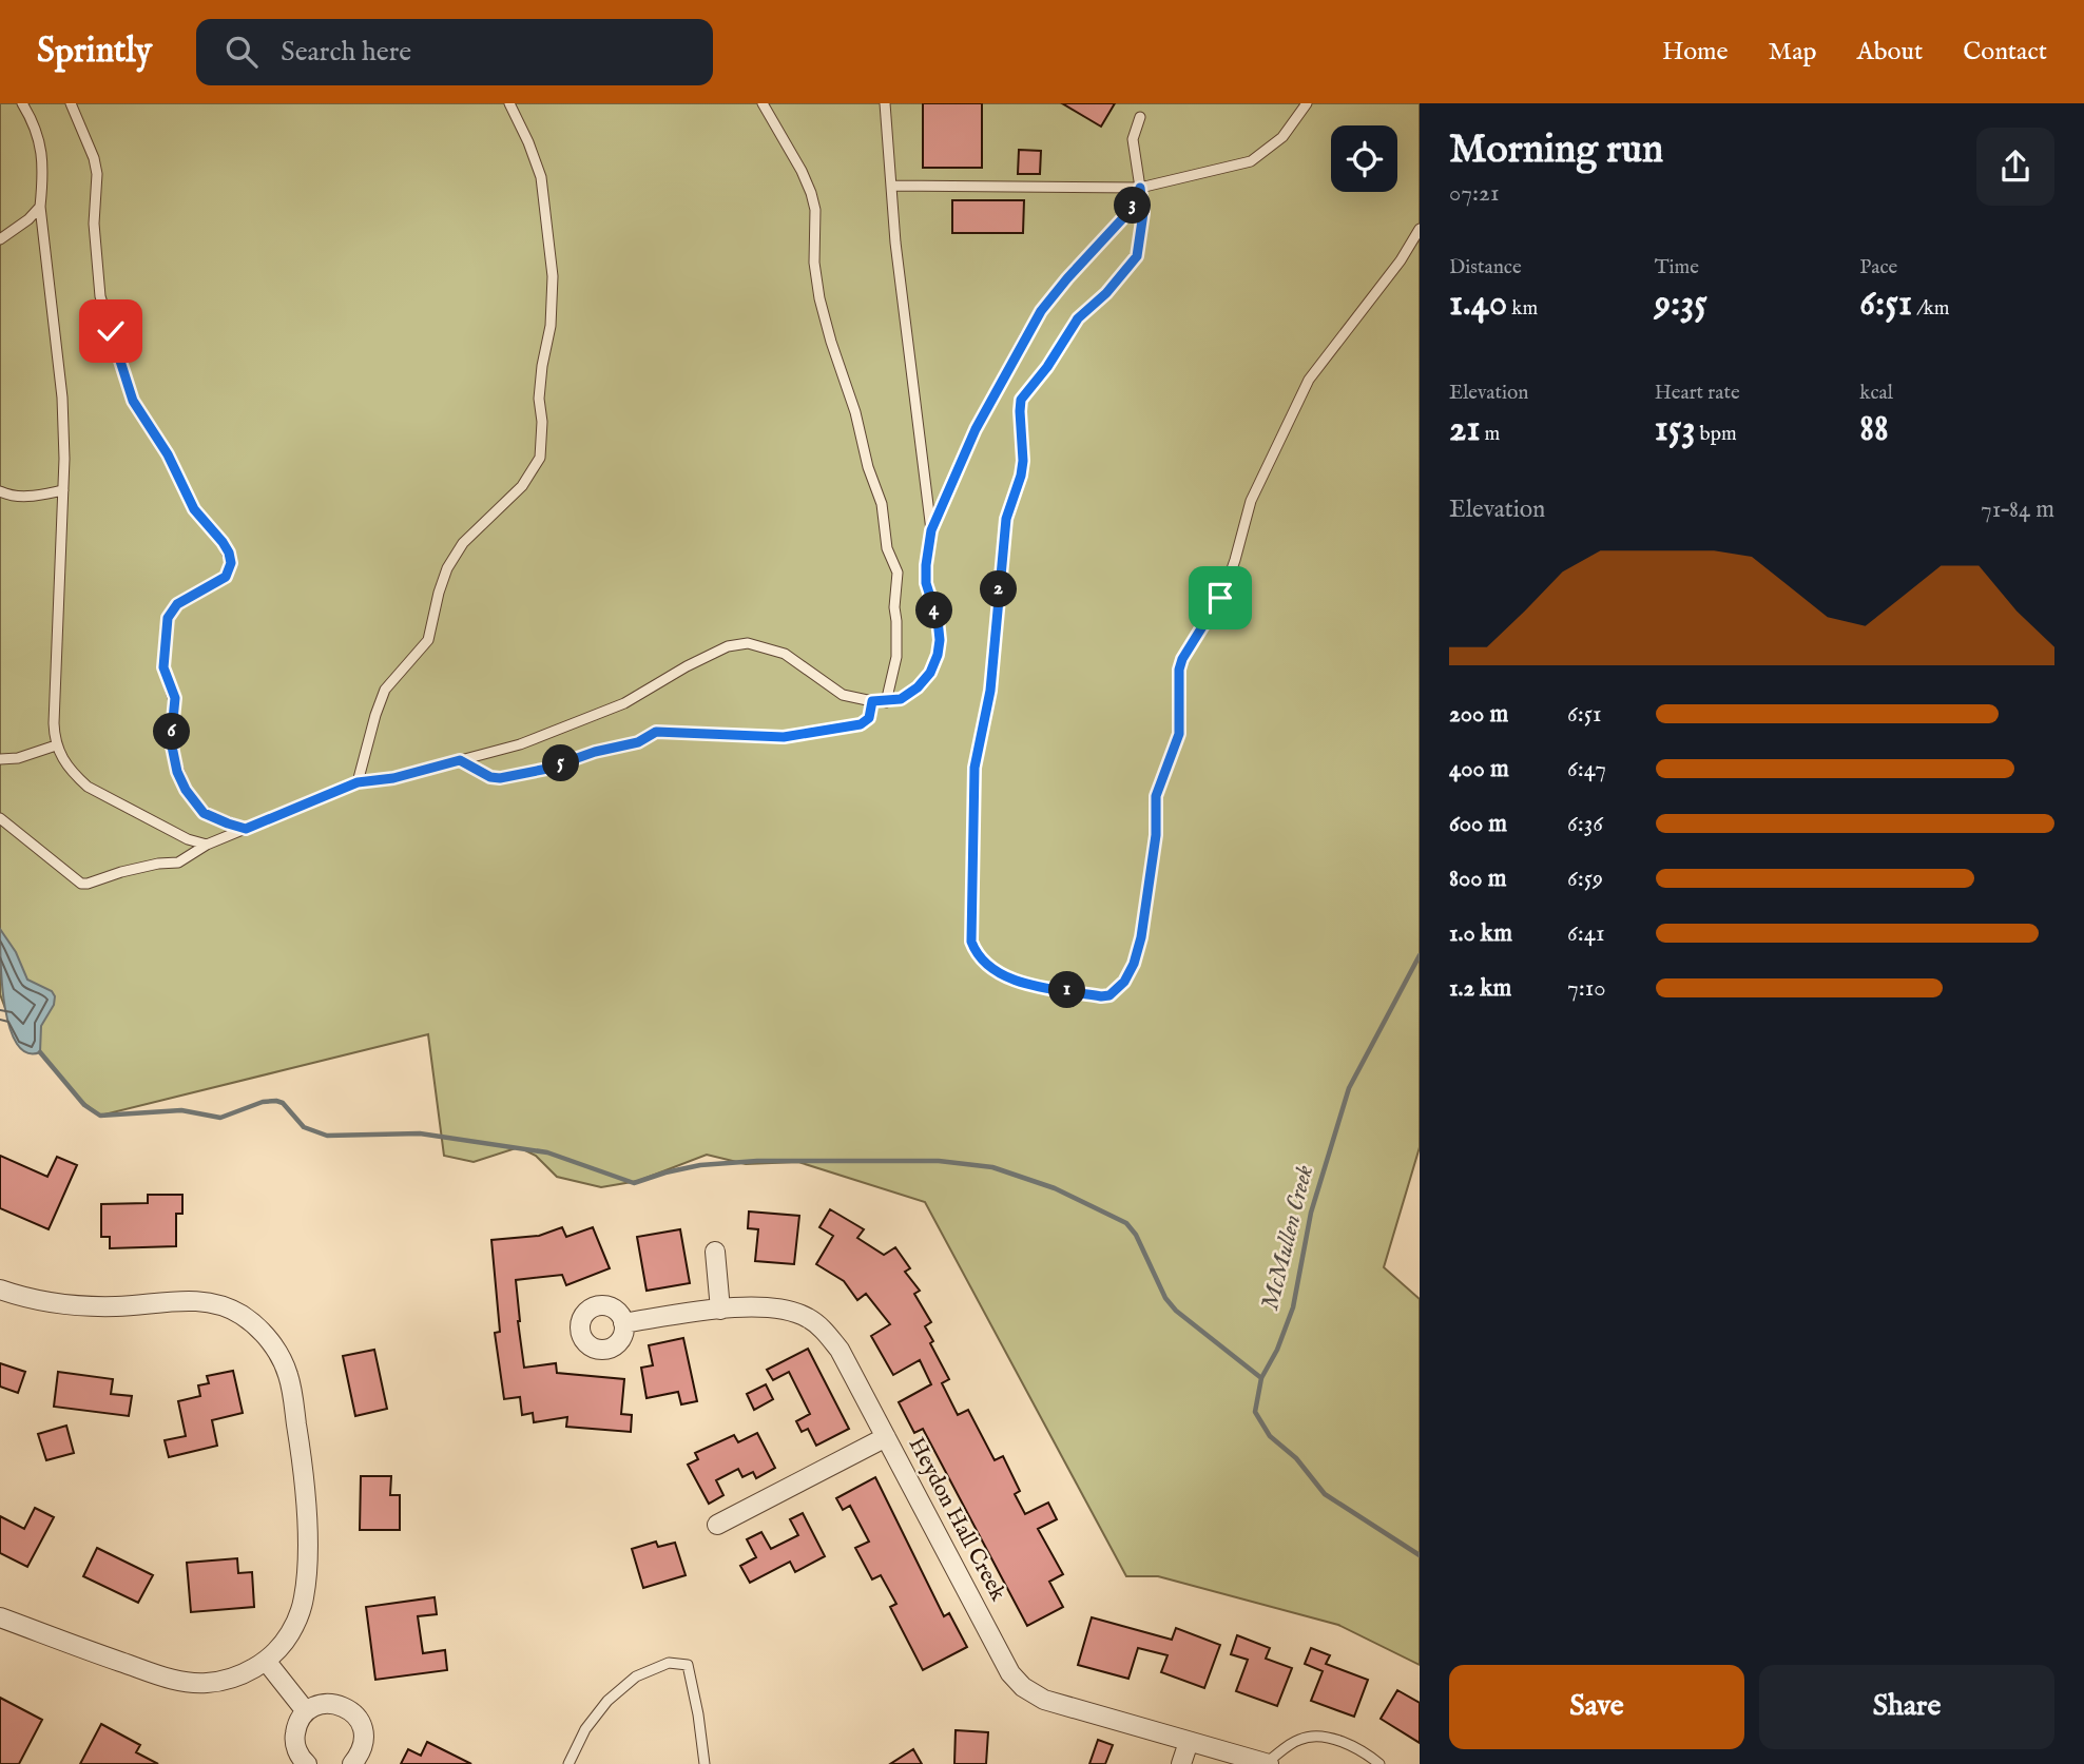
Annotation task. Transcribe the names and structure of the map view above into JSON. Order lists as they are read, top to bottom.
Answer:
{
  "streets": {
    "street": ["Heydon Hall Creek"]
  },
  "water": ["McMullen Creek"],
  "page": {
    "header": "Sprintly",
    "search": "Search here",
    "nav": [
      "Home",
      "Map",
      "About",
      "Contact"
    ],
    "heading": ["Morning run", "07:21"],
    "pins": [
      "3",
      "2",
      "4",
      "6",
      "5",
      "1"
    ],
    "stats": [
      ["Distance", "1.40 km"],
      ["Time", "9:35"],
      ["Pace", "6:51 /km"],
      ["Elevation", "21 m"],
      ["Heart rate", "153 bpm"],
      ["kcal", "88"]
    ],
    "chart": ["Elevation", "71–84 m"],
    "list": [
      {
        "name": "200 m",
        "note": "6:51"
      },
      {
        "name": "400 m",
        "note": "6:47"
      },
      {
        "name": "600 m",
        "note": "6:36"
      },
      {
        "name": "800 m",
        "note": "6:59"
      },
      {
        "name": "1.0 km",
        "note": "6:41"
      },
      {
        "name": "1.2 km",
        "note": "7:10"
      }
    ],
    "buttons": ["Save", "Share"]
  }
}
